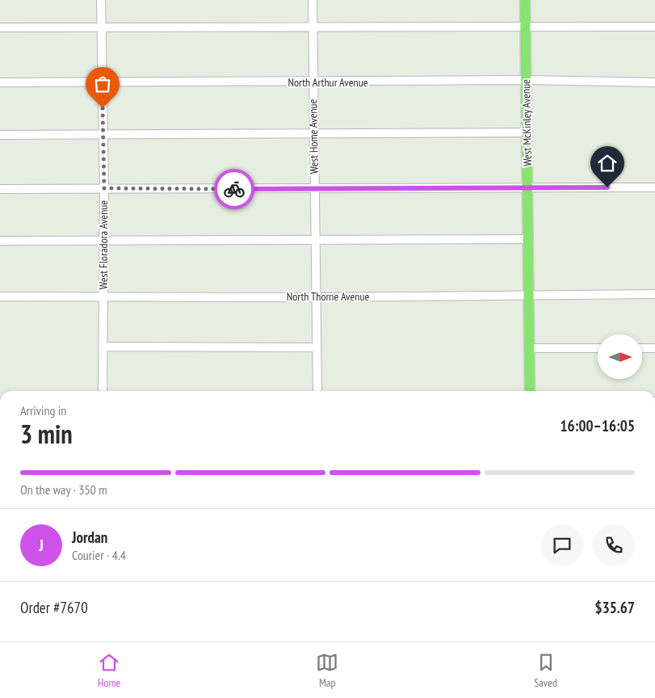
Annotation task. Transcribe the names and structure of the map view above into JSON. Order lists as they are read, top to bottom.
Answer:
{
  "streets": {
    "main road": ["West McKinley Avenue"],
    "street": [
      "North Arthur Avenue",
      "West Home Avenue",
      "West Floradora Avenue",
      "North Thorne Avenue"
    ]
  },
  "crossings": [
    ["North Arthur Avenue", "West McKinley Avenue"],
    ["North Arthur Avenue", "West Home Avenue"],
    ["North Arthur Avenue", "West Floradora Avenue"],
    ["West McKinley Avenue", "North Thorne Avenue"],
    ["West Home Avenue", "North Thorne Avenue"],
    ["West Floradora Avenue", "North Thorne Avenue"]
  ],
  "north": "right",
  "page": {
    "heading": ["3 min", "Arriving in", "16:00–16:05"],
    "panel": [
      "Jordan",
      "Courier · 4.4",
      "Order #7670",
      "$35.67"
    ],
    "bar": "On the way · 350 m",
    "round": "J",
    "tabs": ["Home", "Map", "Saved"]
  }
}
